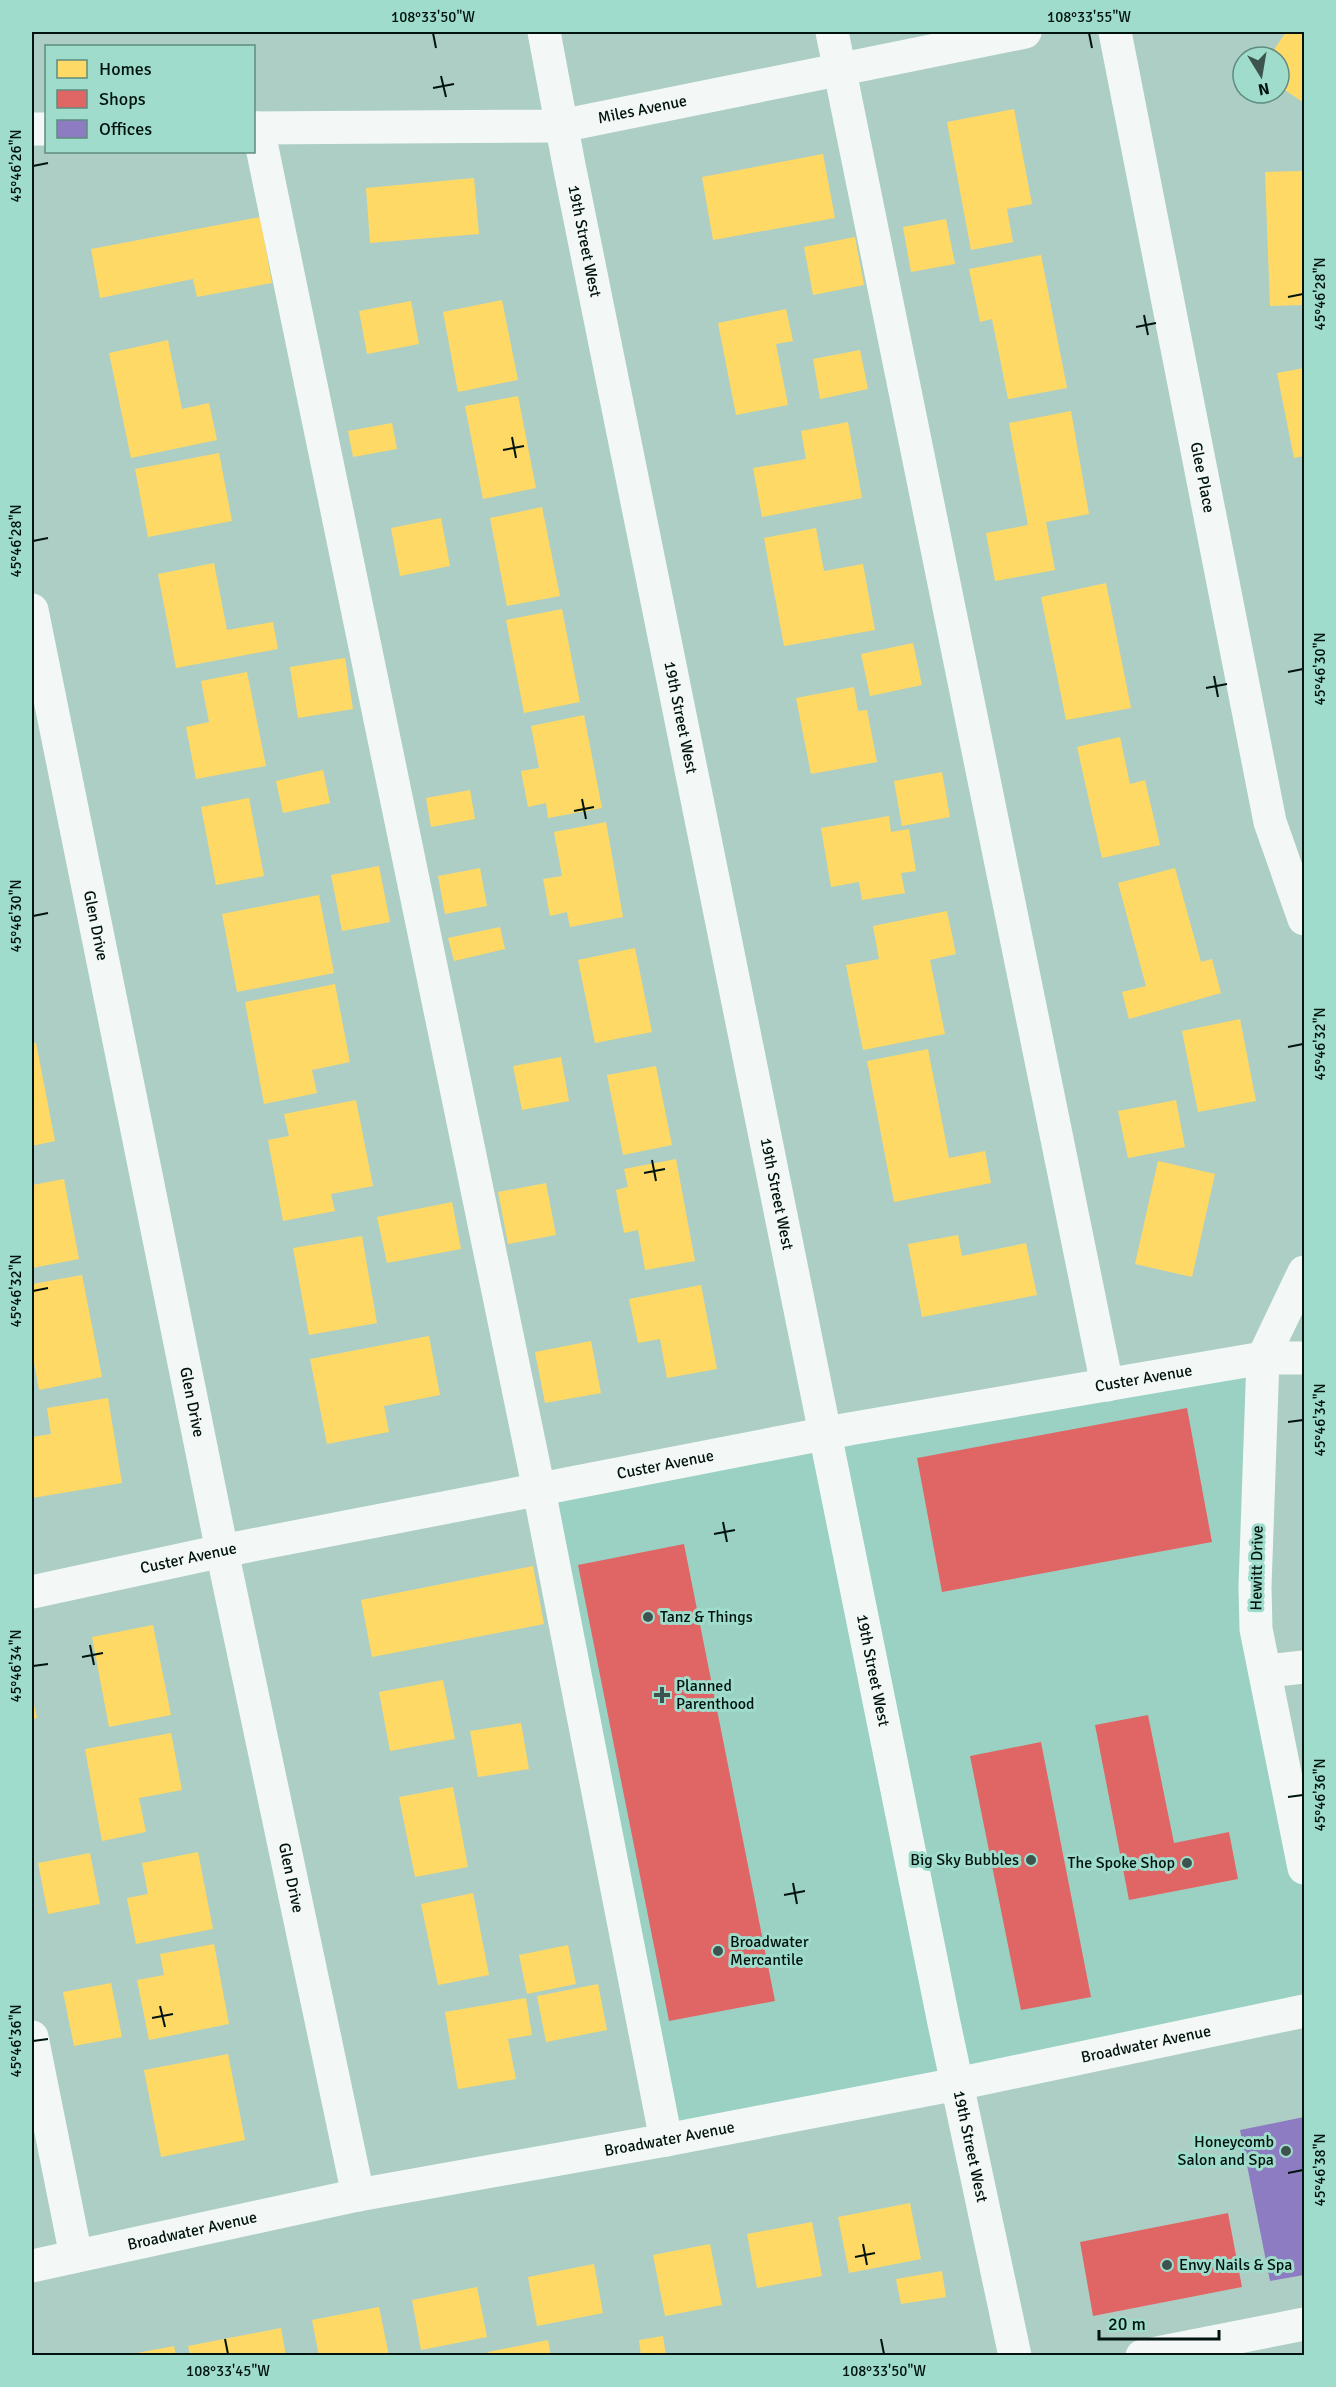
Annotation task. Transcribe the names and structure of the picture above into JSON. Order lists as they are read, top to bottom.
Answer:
{
  "streets": {
    "street": [
      "Miles Avenue",
      "19th Street West",
      "Glee Place",
      "Glen Drive",
      "Custer Avenue",
      "Hewitt Drive",
      "Broadwater Avenue"
    ]
  },
  "crossings": [
    ["Miles Avenue", "19th Street West"],
    ["19th Street West", "Custer Avenue"],
    ["19th Street West", "Broadwater Avenue"],
    ["Glen Drive", "Custer Avenue"],
    ["Glen Drive", "Broadwater Avenue"],
    ["Custer Avenue", "Hewitt Drive"]
  ],
  "places": {
    "other": [
      "Tanz & Things",
      "Big Sky Bubbles",
      "The Spoke Shop",
      "Broadwater Mercantile",
      "Honeycomb Salon and Spa",
      "Envy Nails & Spa"
    ],
    "health": ["Planned Parenthood"]
  },
  "legend": ["Homes", "Shops", "Offices"],
  "scale_bar": "20 m",
  "north": "bottom",
  "coordinates": [
    "108°33'50\"W",
    "108°33'55\"W",
    "45°46'26\"N",
    "45°46'28\"N",
    "45°46'30\"N",
    "45°46'32\"N",
    "45°46'34\"N",
    "45°46'36\"N",
    "45°46'38\"N",
    "108°33'45\"W"
  ]
}
